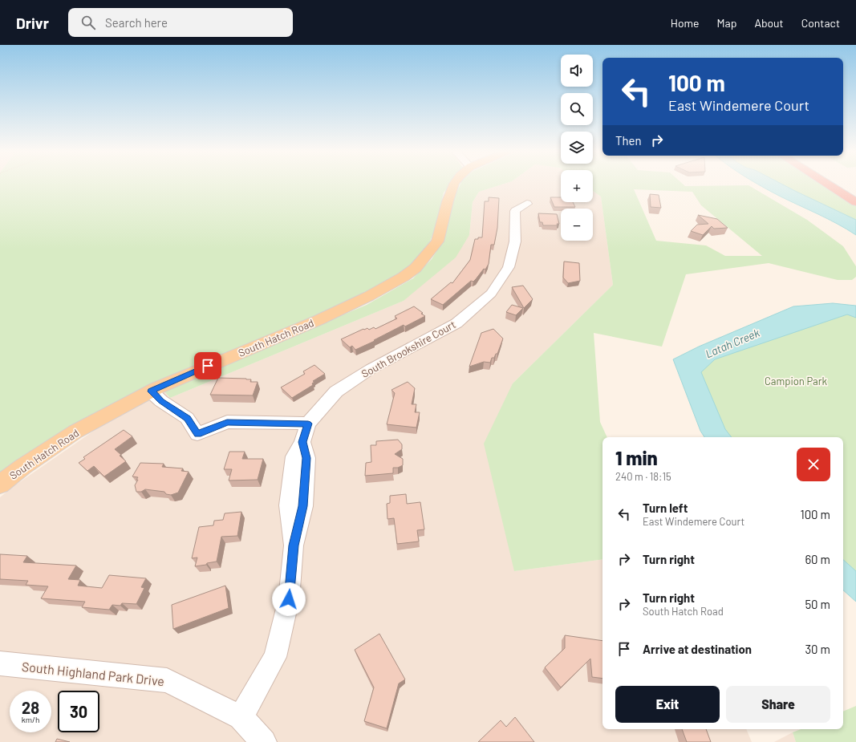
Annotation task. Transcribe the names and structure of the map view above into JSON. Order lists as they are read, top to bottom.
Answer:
{
  "streets": {
    "main road": ["South Hatch Road"],
    "street": ["South Brookshire Court", "South Highland Park Drive"]
  },
  "crossings": [
    ["South Brookshire Court", "South Highland Park Drive"]
  ],
  "water": ["Latah Creek"],
  "parks": ["Campion Park"],
  "page": {
    "header": "Drivr",
    "search": "Search here",
    "nav": [
      "Home",
      "Map",
      "About",
      "Contact"
    ],
    "map_buttons": ["+", "−"],
    "turn": ["100 m", "East Windemere Court"],
    "then": "Then",
    "heading": ["1 min", "240 m · 18:15"],
    "list": [
      {
        "name": "Turn left",
        "note": "East Windemere Court",
        "value": "100 m"
      },
      {
        "name": "Turn right",
        "value": "60 m"
      },
      {
        "name": "Turn right",
        "note": "South Hatch Road",
        "value": "50 m"
      },
      {
        "name": "Arrive at destination",
        "value": "30 m"
      }
    ],
    "buttons": ["Exit", "Share"],
    "speed": "28 km/h",
    "limit": "30"
  }
}
